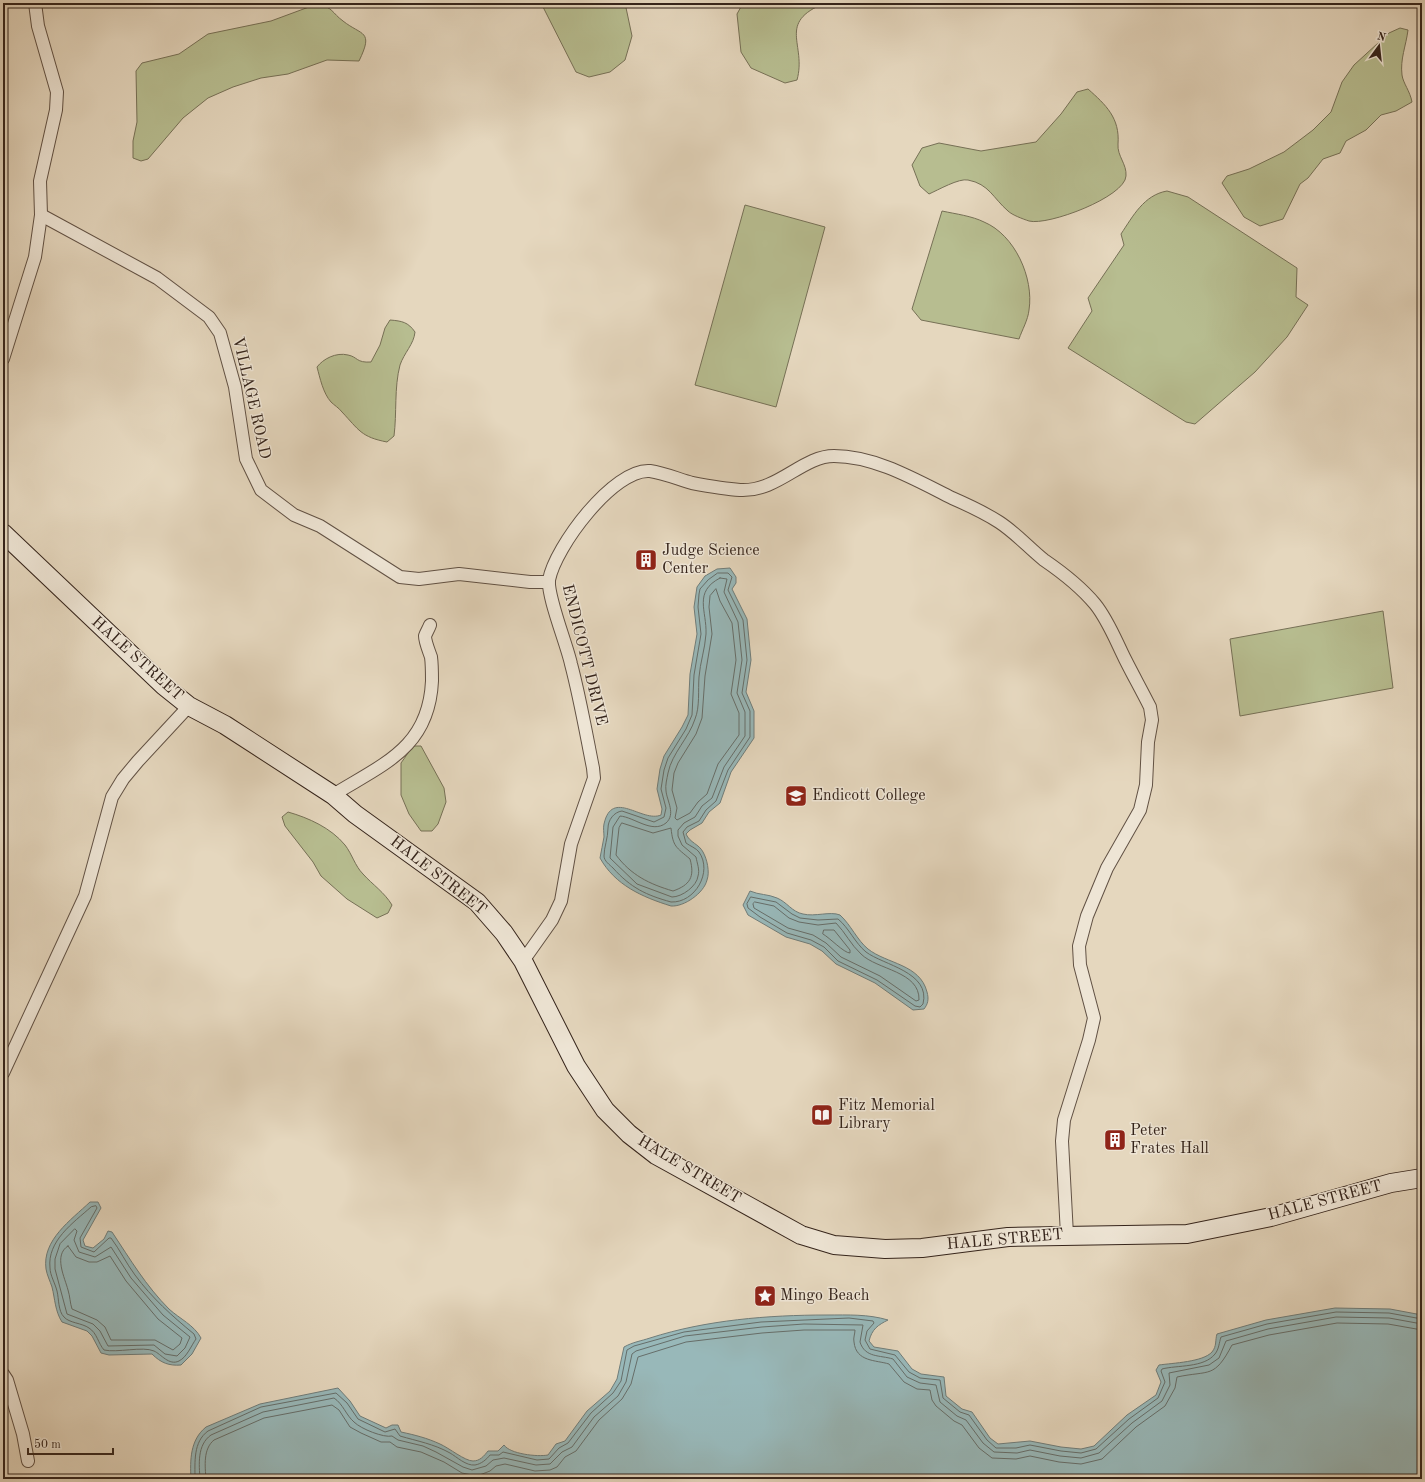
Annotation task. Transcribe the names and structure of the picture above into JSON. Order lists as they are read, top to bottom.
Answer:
{
  "streets": {
    "main road": ["HALE STREET"],
    "street": ["VILLAGE ROAD", "ENDICOTT DRIVE"]
  },
  "crossings": [
    ["VILLAGE ROAD", "ENDICOTT DRIVE"],
    ["ENDICOTT DRIVE", "HALE STREET"]
  ],
  "places": {
    "building": ["Judge Science Center", "Peter Frates Hall"],
    "school or university": ["Endicott College"],
    "library": ["Fitz Memorial Library"],
    "place": ["Mingo Beach"]
  },
  "scale_bar": "50 m",
  "north": "top"
}
